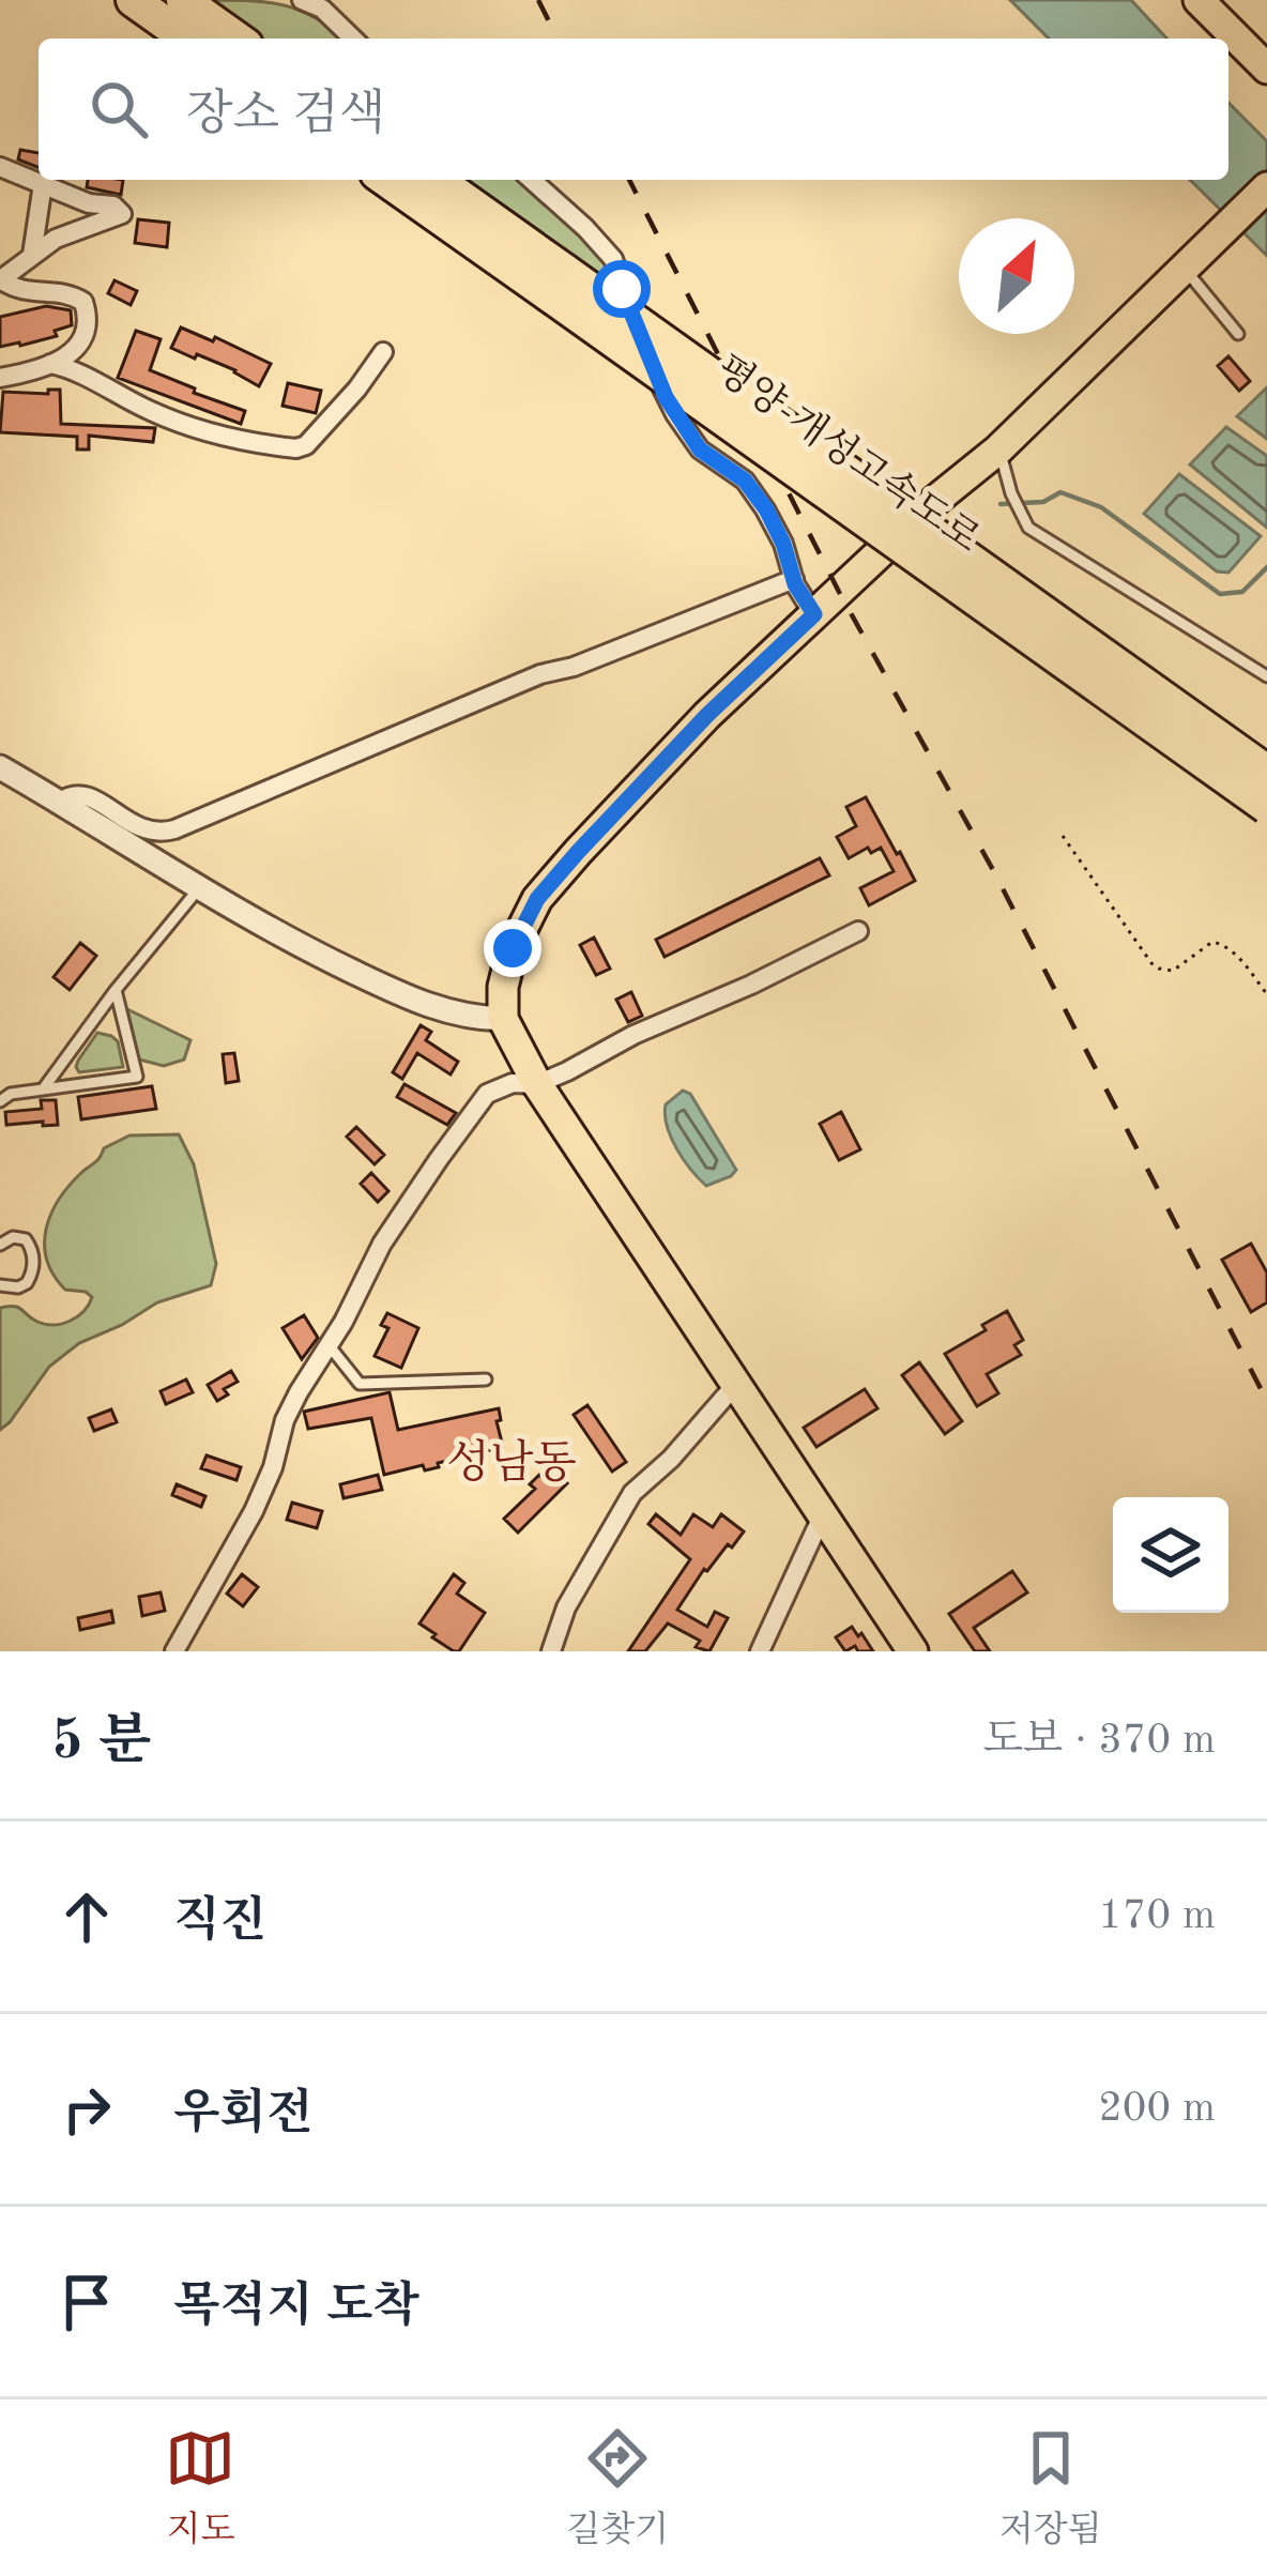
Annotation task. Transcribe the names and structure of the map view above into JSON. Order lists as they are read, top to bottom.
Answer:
{
  "streets": {
    "highway": ["평양-개성고속도로"]
  },
  "districts": ["성남동"],
  "north": "top right",
  "page": {
    "search": "장소 검색",
    "heading": ["5 분", "도보 · 370 m"],
    "list": [
      ["직진", "170 m"],
      ["우회전", "200 m"],
      "목적지 도착"
    ],
    "nav": ["지도", "길찾기", "저장됨"]
  }
}
